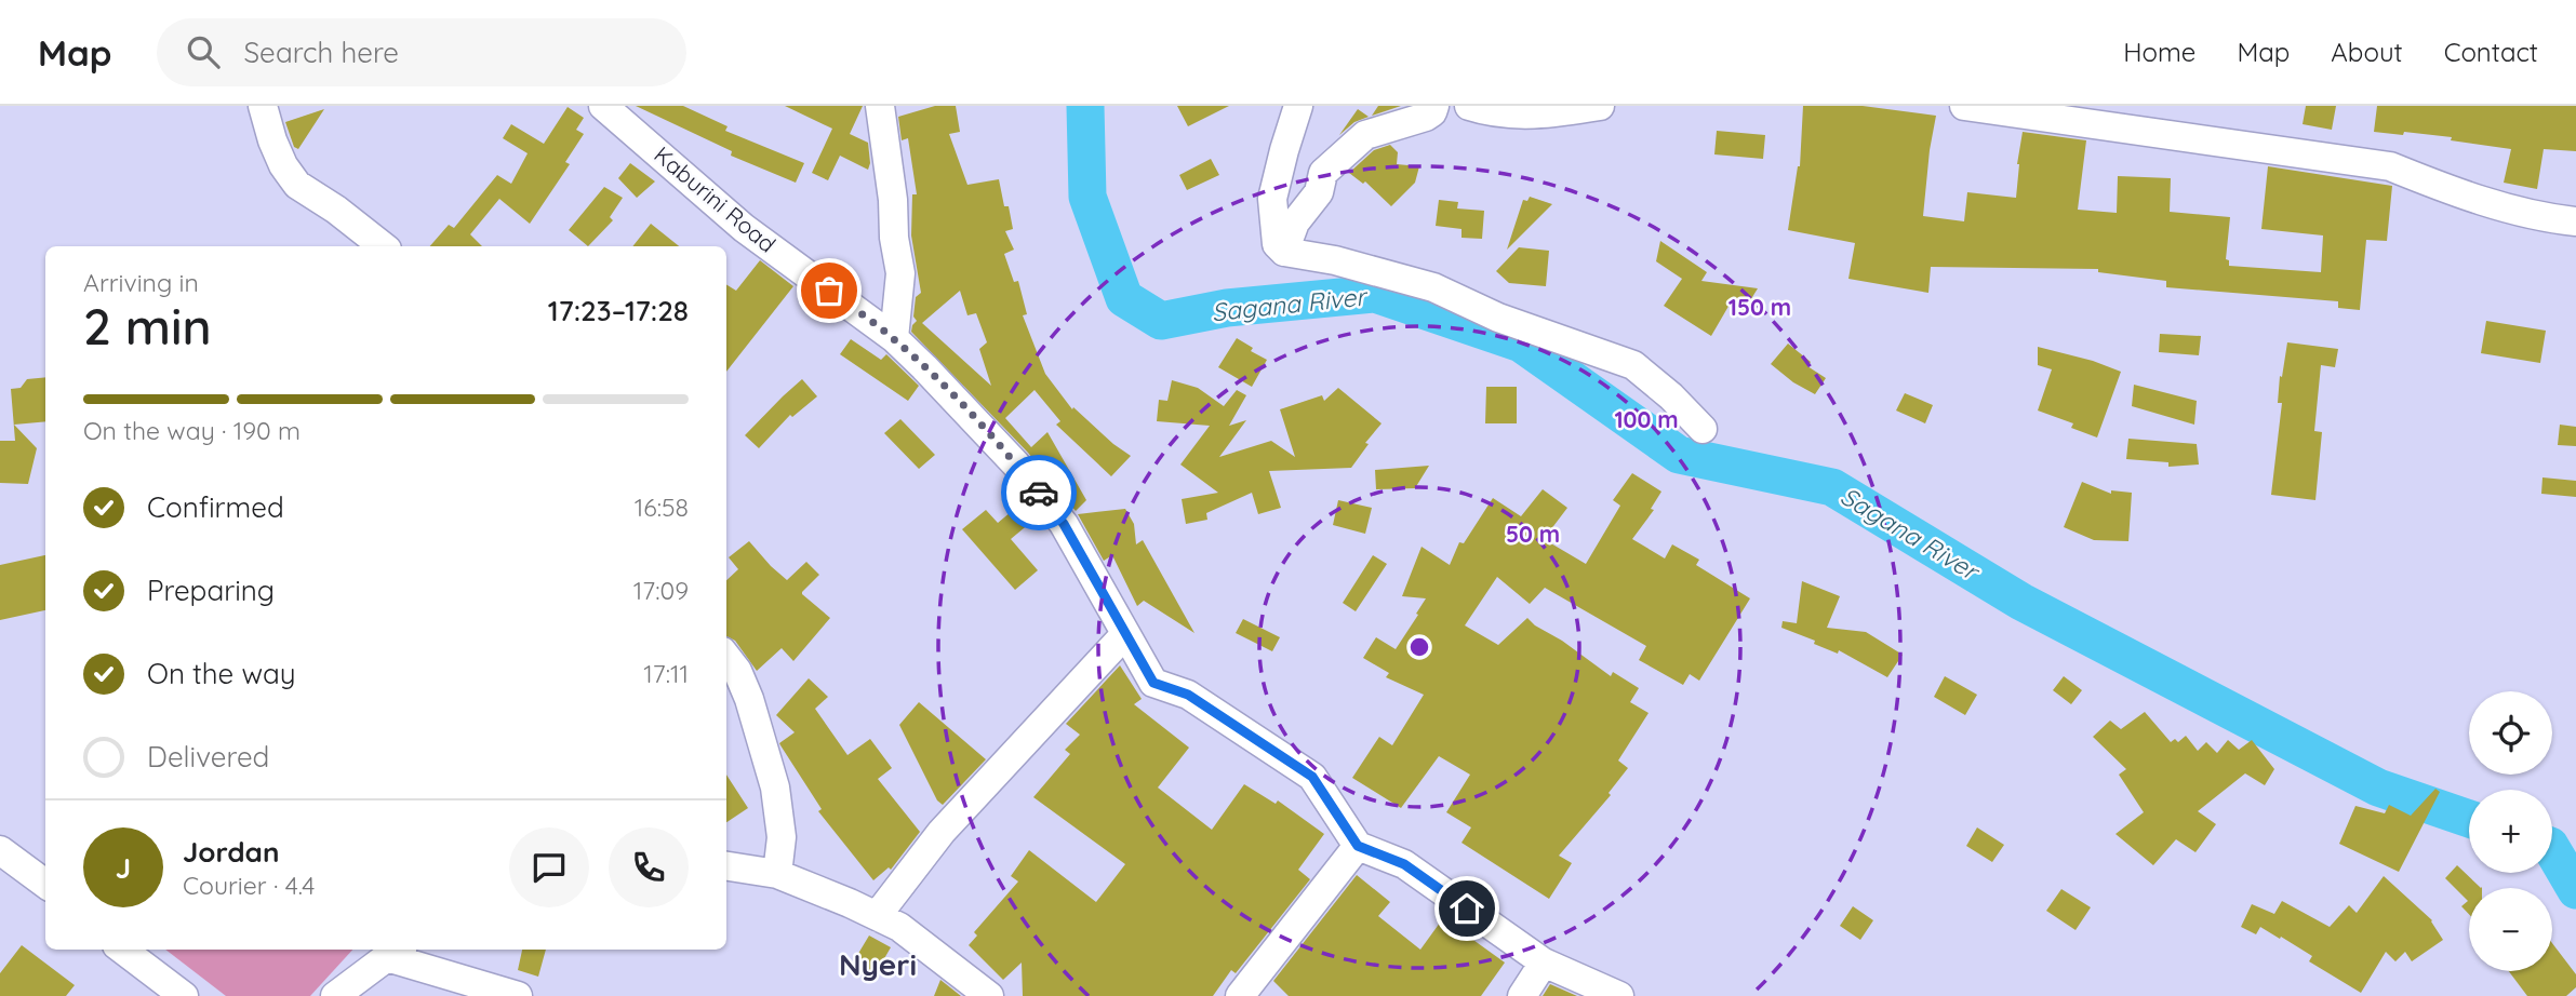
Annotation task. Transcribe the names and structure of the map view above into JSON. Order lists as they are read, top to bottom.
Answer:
{
  "streets": {
    "street": ["Kaburini Road"]
  },
  "districts": ["Nyeri"],
  "water": ["Sagana River"],
  "page": {
    "header": "Map",
    "search": "Search here",
    "nav": [
      "Home",
      "Map",
      "About",
      "Contact"
    ],
    "heading": ["2 min", "Arriving in", "17:23–17:28"],
    "panel": ["Jordan", "Courier · 4.4"],
    "bar": "On the way · 190 m",
    "list": [
      ["Confirmed", "16:58"],
      ["Preparing", "17:09"],
      ["On the way", "17:11"],
      "Delivered"
    ],
    "map_buttons": ["+", "−"],
    "round": "J"
  },
  "rings": ["150 m", "100 m", "50 m"]
}
